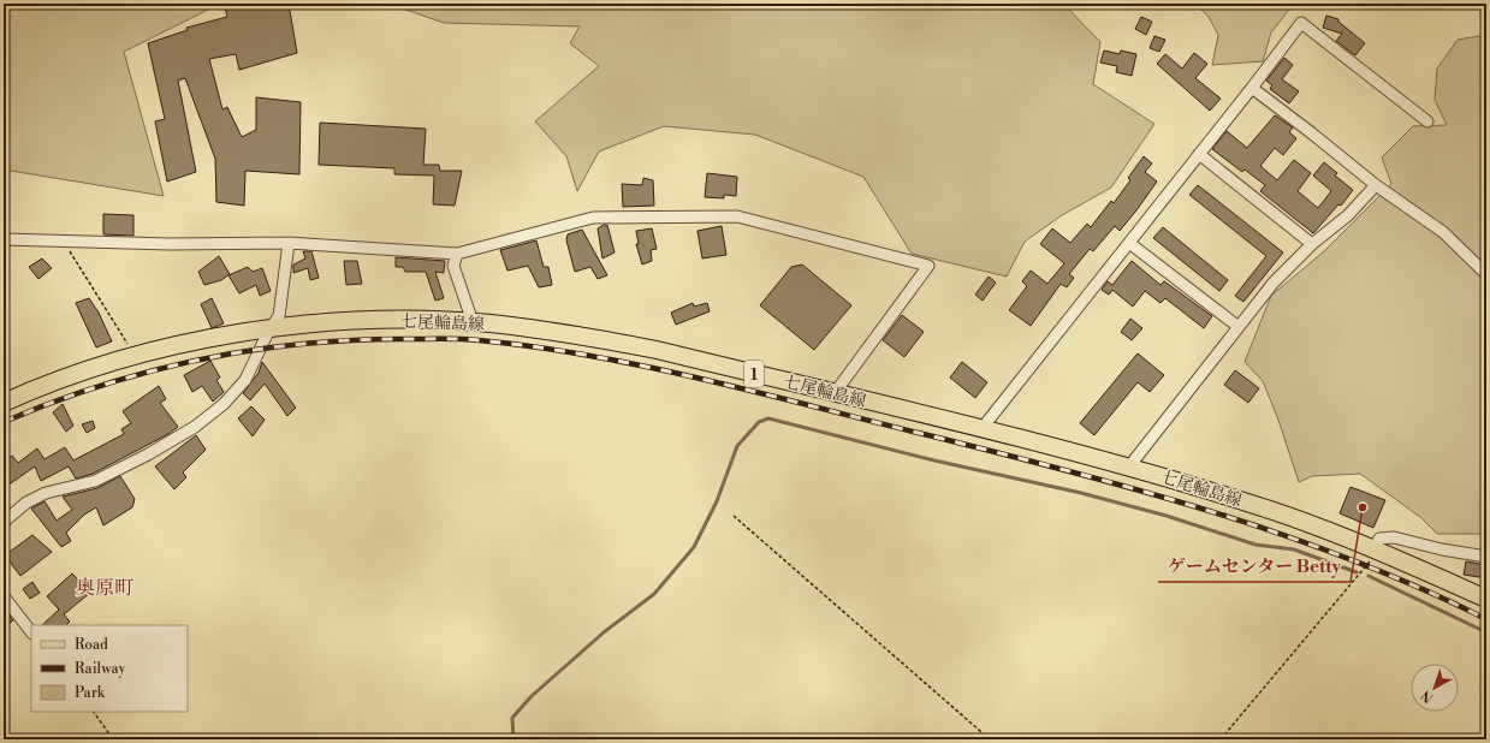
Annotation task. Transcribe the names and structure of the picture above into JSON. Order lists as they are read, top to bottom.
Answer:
{
  "streets": {
    "main road": ["七尾輪島線", "1"]
  },
  "districts": ["奥原町"],
  "places": ["ゲームセンター Betty"],
  "legend": ["Road", "Railway", "Park"],
  "north": "bottom left"
}
